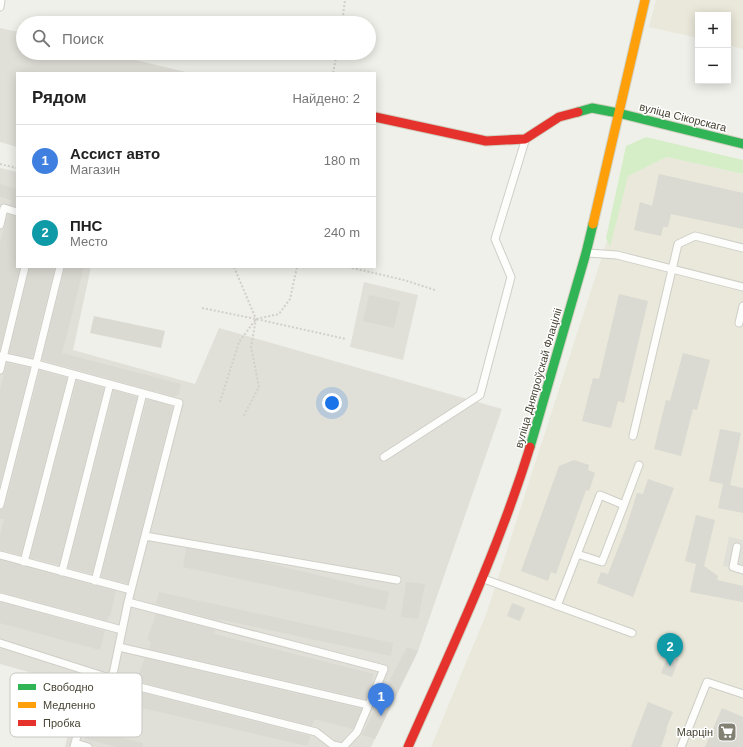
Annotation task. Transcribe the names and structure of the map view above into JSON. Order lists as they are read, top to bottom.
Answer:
{
  "streets": {
    "street": ["вуліца Сікорскага", "вуліца Дняпроўскай Флаціліі"]
  },
  "crossings": [
    ["вуліца Сікорскага", "вуліца Дняпроўскай Флаціліі"]
  ],
  "places": {
    "supermarket": ["Марцін"]
  },
  "legend": ["Свободно", "Медленно", "Пробка"],
  "page": {
    "map_buttons": ["+", "−"],
    "search": "Поиск",
    "heading": ["Рядом", "Найдено: 2"],
    "list": [
      {
        "mark": "1",
        "name": "Ассист авто",
        "note": "Магазин",
        "value": "180 m"
      },
      {
        "mark": "2",
        "name": "ПНС",
        "note": "Место",
        "value": "240 m"
      }
    ],
    "pins": ["2", "1"]
  }
}
